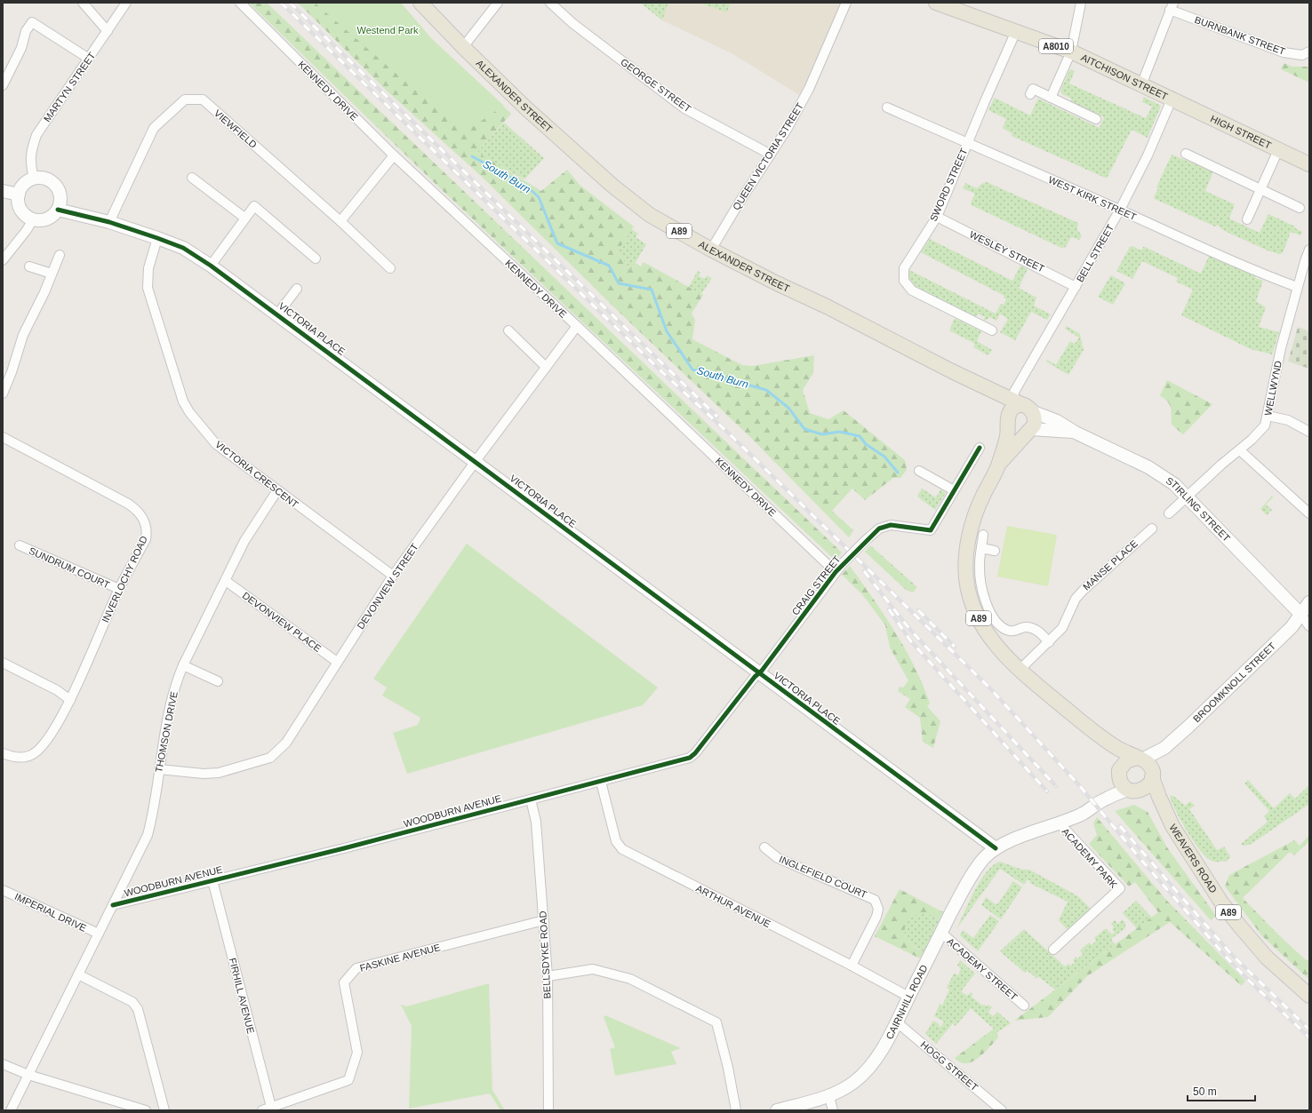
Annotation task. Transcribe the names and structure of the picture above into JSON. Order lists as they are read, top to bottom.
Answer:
{
  "streets": {
    "main road": [
      "A8010",
      "AITCHISON STREET",
      "ALEXANDER STREET",
      "HIGH STREET",
      "A89",
      "WEAVERS ROAD"
    ],
    "street": [
      "BURNBANK STREET",
      "GEORGE STREET",
      "MARTYN STREET",
      "KENNEDY DRIVE",
      "VIEWFIELD",
      "QUEEN VICTORIA STREET",
      "SWORD STREET",
      "WEST KIRK STREET",
      "WESLEY STREET",
      "BELL STREET",
      "VICTORIA PLACE",
      "WELLWYND",
      "VICTORIA CRESCENT",
      "STIRLING STREET",
      "MANSE PLACE",
      "SUNDRUM COURT",
      "INVERLOCHY ROAD",
      "CRAIG STREET",
      "DEVONVIEW STREET",
      "DEVONVIEW PLACE",
      "BROOMKNOLL STREET",
      "THOMSON DRIVE",
      "WOODBURN AVENUE",
      "ACADEMY PARK",
      "INGLEFIELD COURT",
      "ARTHUR AVENUE",
      "IMPERIAL DRIVE",
      "BELLSDYKE ROAD",
      "FASKINE AVENUE",
      "ACADEMY STREET",
      "FIRHILL AVENUE",
      "CAIRNHILL ROAD",
      "HOGG STREET"
    ]
  },
  "crossings": [
    ["AITCHISON STREET", "HIGH STREET"],
    ["AITCHISON STREET", "SWORD STREET"],
    ["AITCHISON STREET", "BELL STREET"],
    ["GEORGE STREET", "QUEEN VICTORIA STREET"],
    ["MARTYN STREET", "VICTORIA PLACE"],
    ["KENNEDY DRIVE", "CRAIG STREET"],
    ["KENNEDY DRIVE", "DEVONVIEW STREET"],
    ["ALEXANDER STREET", "QUEEN VICTORIA STREET"],
    ["ALEXANDER STREET", "A89"],
    ["ALEXANDER STREET", "BELL STREET"],
    ["ALEXANDER STREET", "STIRLING STREET"],
    ["VIEWFIELD", "VICTORIA PLACE"],
    ["HIGH STREET", "BELL STREET"],
    ["SWORD STREET", "WEST KIRK STREET"],
    ["SWORD STREET", "WESLEY STREET"],
    ["WEST KIRK STREET", "BELL STREET"],
    ["WEST KIRK STREET", "WELLWYND"],
    ["A89", "BELL STREET"],
    ["A89", "STIRLING STREET"],
    ["A89", "MANSE PLACE"],
    ["A89", "BROOMKNOLL STREET"],
    ["A89", "WEAVERS ROAD"],
    ["WESLEY STREET", "BELL STREET"],
    ["BELL STREET", "STIRLING STREET"],
    ["VICTORIA PLACE", "VICTORIA CRESCENT"],
    ["VICTORIA PLACE", "CRAIG STREET"],
    ["VICTORIA PLACE", "DEVONVIEW STREET"],
    ["VICTORIA PLACE", "WOODBURN AVENUE"],
    ["VICTORIA PLACE", "CAIRNHILL ROAD"],
    ["WELLWYND", "STIRLING STREET"],
    ["VICTORIA CRESCENT", "DEVONVIEW STREET"],
    ["VICTORIA CRESCENT", "THOMSON DRIVE"],
    ["STIRLING STREET", "BROOMKNOLL STREET"],
    ["SUNDRUM COURT", "INVERLOCHY ROAD"],
    ["CRAIG STREET", "WOODBURN AVENUE"],
    ["DEVONVIEW STREET", "DEVONVIEW PLACE"],
    ["DEVONVIEW STREET", "THOMSON DRIVE"],
    ["DEVONVIEW PLACE", "THOMSON DRIVE"],
    ["BROOMKNOLL STREET", "WEAVERS ROAD"],
    ["THOMSON DRIVE", "WOODBURN AVENUE"],
    ["WOODBURN AVENUE", "ARTHUR AVENUE"],
    ["WOODBURN AVENUE", "IMPERIAL DRIVE"],
    ["WOODBURN AVENUE", "BELLSDYKE ROAD"],
    ["WOODBURN AVENUE", "FIRHILL AVENUE"],
    ["INGLEFIELD COURT", "ARTHUR AVENUE"],
    ["ARTHUR AVENUE", "CAIRNHILL ROAD"],
    ["BELLSDYKE ROAD", "FASKINE AVENUE"],
    ["FASKINE AVENUE", "FIRHILL AVENUE"],
    ["ACADEMY STREET", "CAIRNHILL ROAD"],
    ["CAIRNHILL ROAD", "HOGG STREET"]
  ],
  "water": ["South Burn"],
  "parks": ["Westend Park"],
  "scale_bar": "50 m"
}
